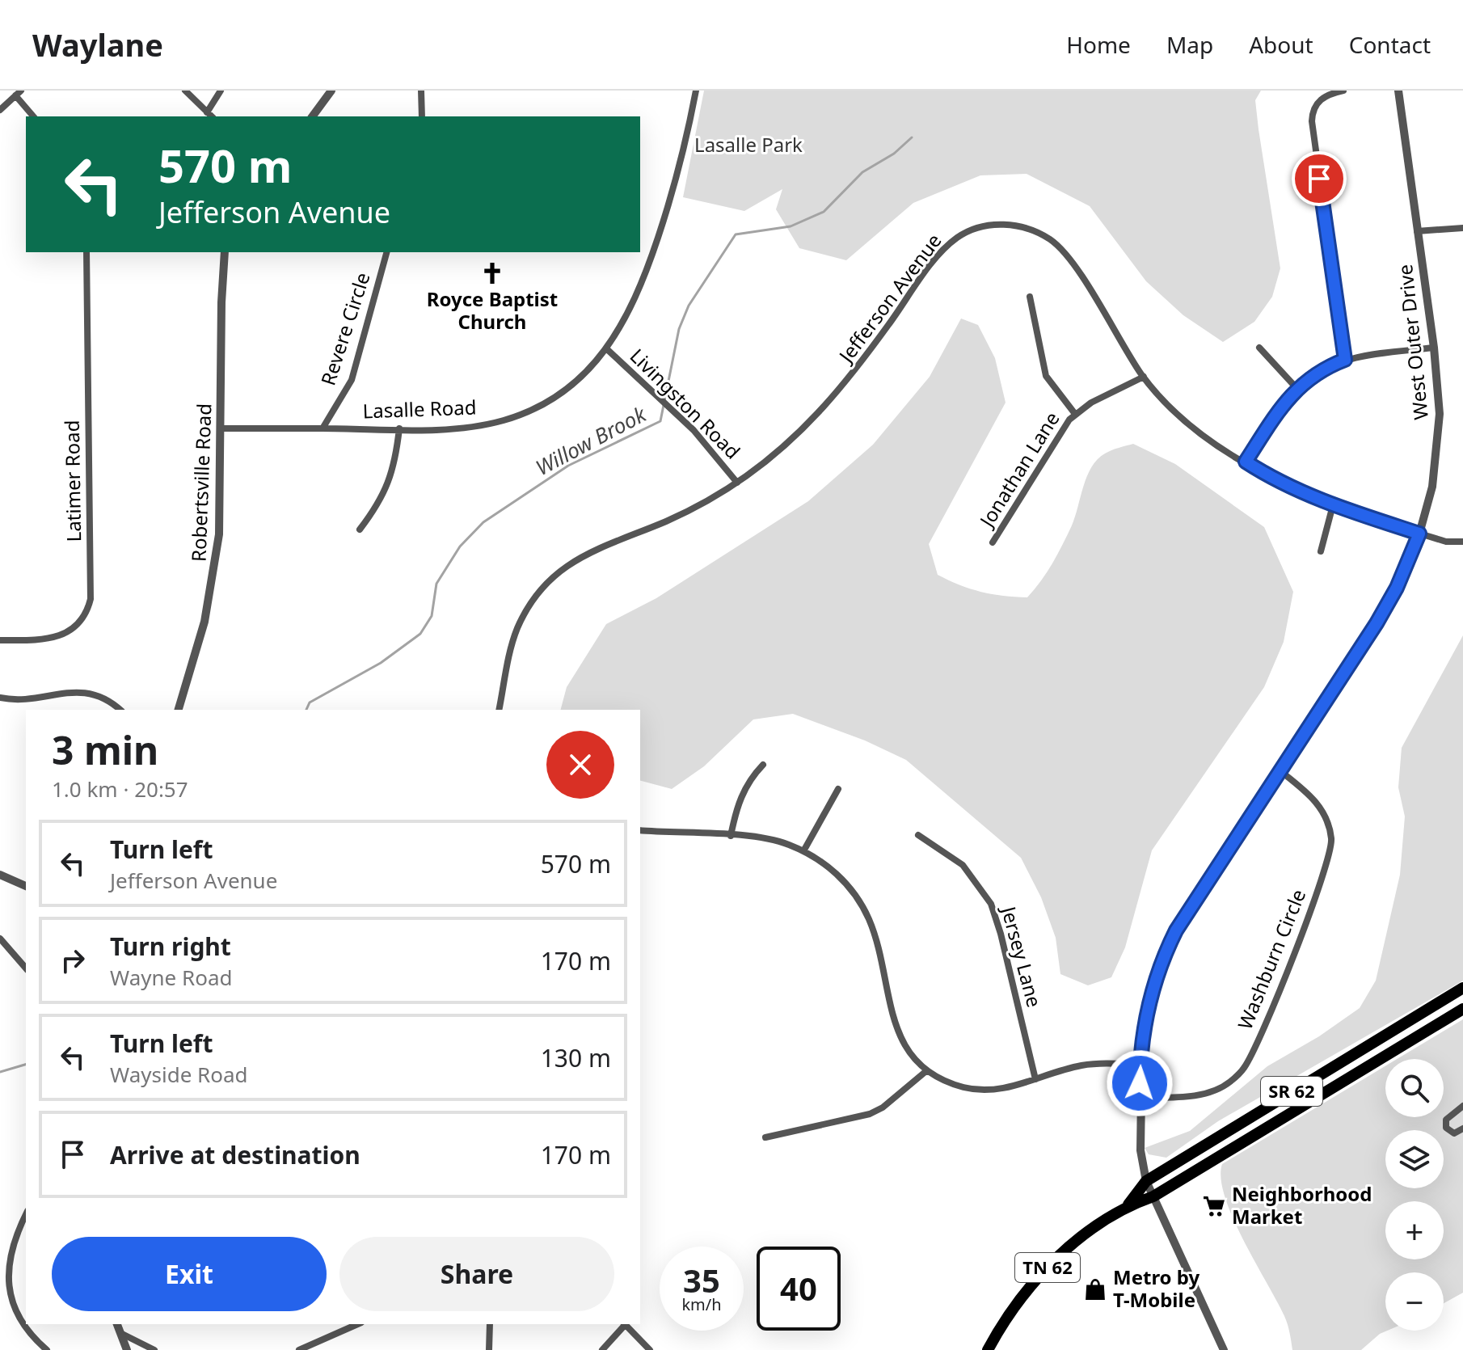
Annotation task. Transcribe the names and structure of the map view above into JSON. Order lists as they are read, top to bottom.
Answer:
{
  "streets": {
    "highway": ["SR 62", "TN 62"],
    "street": [
      "Jefferson Avenue",
      "Revere Circle",
      "West Outer Drive",
      "Livingston Road",
      "Lasalle Road",
      "Jonathan Lane",
      "Latimer Road",
      "Robertsville Road",
      "Jersey Lane",
      "Washburn Circle"
    ]
  },
  "crossings": [
    ["Jefferson Avenue", "West Outer Drive"],
    ["Jefferson Avenue", "Livingston Road"],
    ["Jefferson Avenue", "Jonathan Lane"],
    ["Revere Circle", "Lasalle Road"],
    ["West Outer Drive", "Washburn Circle"],
    ["West Outer Drive", "SR 62"],
    ["Livingston Road", "Lasalle Road"],
    ["SR 62", "TN 62"]
  ],
  "water": ["Willow Brook"],
  "parks": ["Lasalle Park"],
  "places": {
    "church": ["Royce Baptist Church"],
    "supermarket": ["Neighborhood Market"],
    "shop": ["Metro by T-Mobile"]
  },
  "page": {
    "header": "Waylane",
    "nav": [
      "Home",
      "Map",
      "About",
      "Contact"
    ],
    "turn": ["570 m", "Jefferson Avenue"],
    "heading": ["3 min", "1.0 km · 20:57"],
    "list": [
      {
        "name": "Turn left",
        "note": "Jefferson Avenue",
        "value": "570 m"
      },
      {
        "name": "Turn right",
        "note": "Wayne Road",
        "value": "170 m"
      },
      {
        "name": "Turn left",
        "note": "Wayside Road",
        "value": "130 m"
      },
      {
        "name": "Arrive at destination",
        "value": "170 m"
      }
    ],
    "map_buttons": ["+", "−"],
    "buttons": ["Exit", "Share"],
    "speed": "35 km/h",
    "limit": "40"
  }
}
